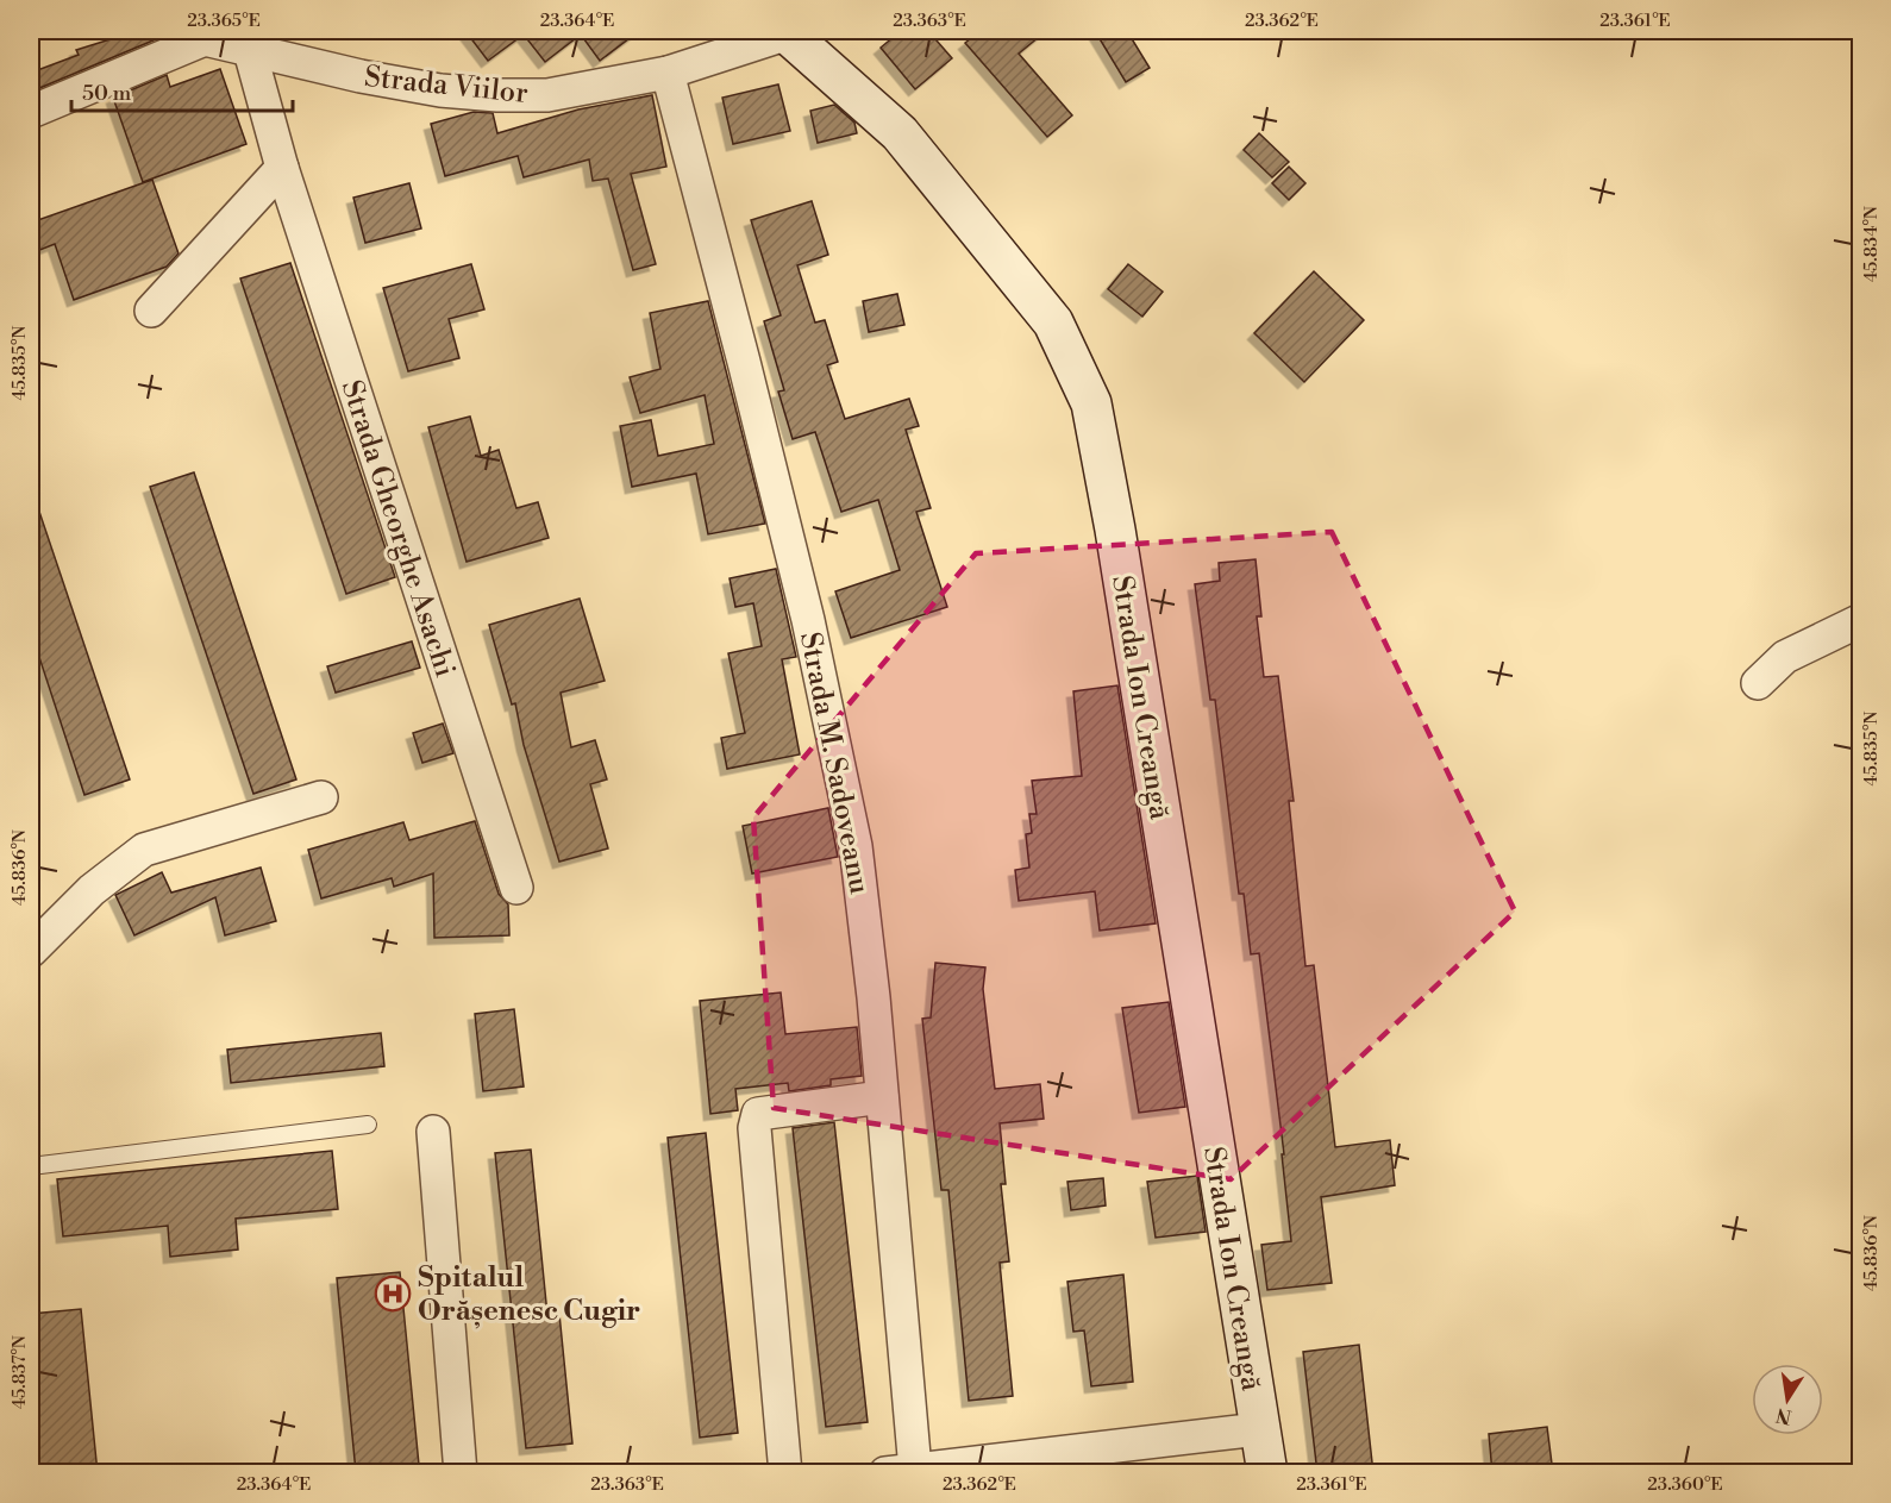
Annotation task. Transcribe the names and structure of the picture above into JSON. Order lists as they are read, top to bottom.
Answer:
{
  "streets": {
    "street": [
      "Strada Viilor",
      "Strada Gheorghe Asachi",
      "Strada Ion Creangă",
      "Strada M. Sadoveanu"
    ]
  },
  "crossings": [
    ["Strada Viilor", "Strada Gheorghe Asachi"],
    ["Strada Viilor", "Strada Ion Creangă"],
    ["Strada Viilor", "Strada M. Sadoveanu"]
  ],
  "places": {
    "hospital": ["Spitalul Orășenesc Cugir"]
  },
  "scale_bar": "50 m",
  "north": "bottom",
  "coordinates": [
    "23.365°E",
    "23.364°E",
    "23.363°E",
    "23.362°E",
    "23.361°E",
    "45.834°N",
    "45.835°N",
    "45.836°N",
    "45.837°N",
    "23.360°E"
  ]
}
